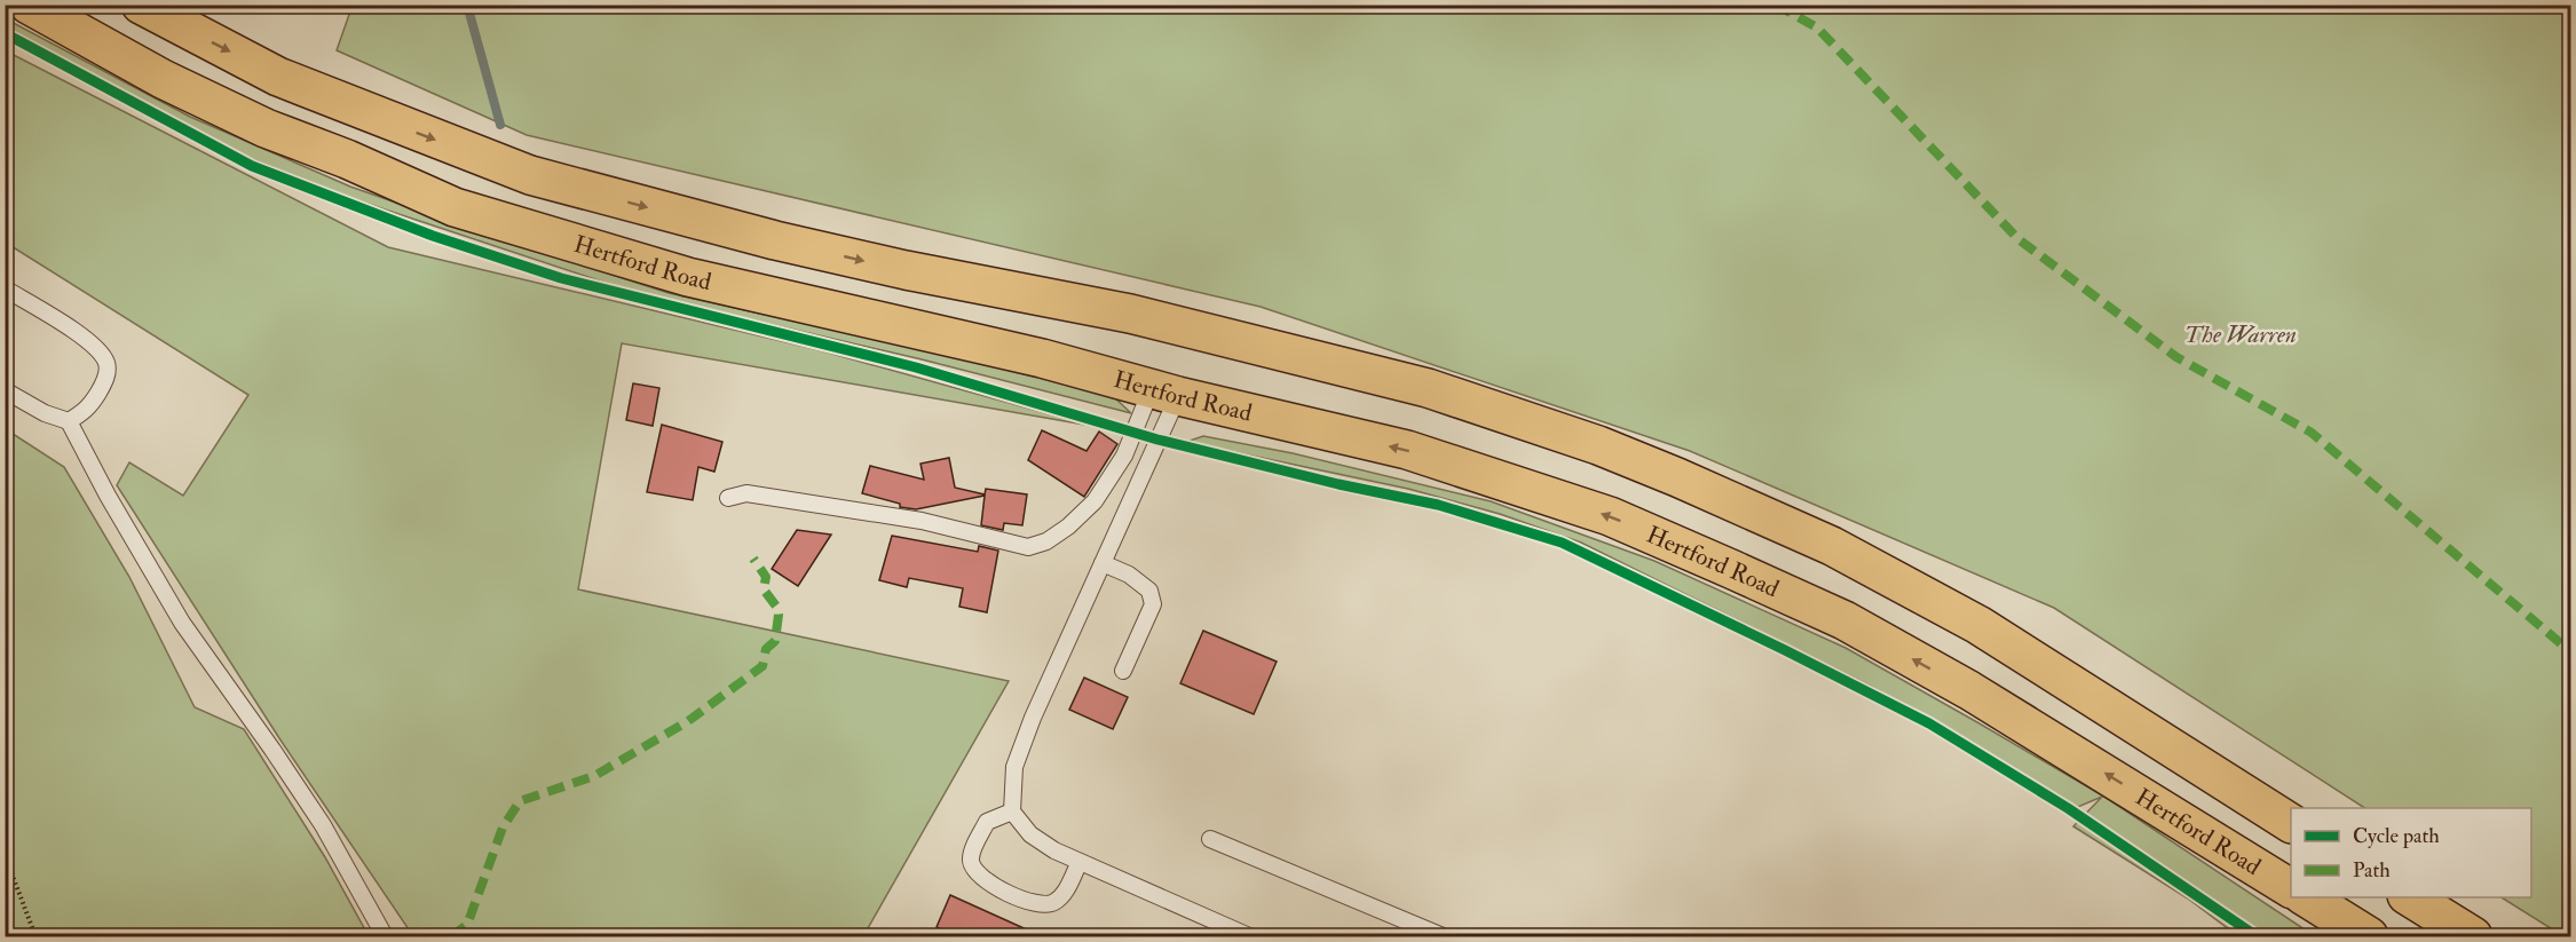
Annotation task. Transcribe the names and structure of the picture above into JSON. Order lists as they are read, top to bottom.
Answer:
{
  "streets": {
    "highway": ["Hertford Road"]
  },
  "parks": ["The Warren"],
  "legend": ["Cycle path", "Path"]
}
